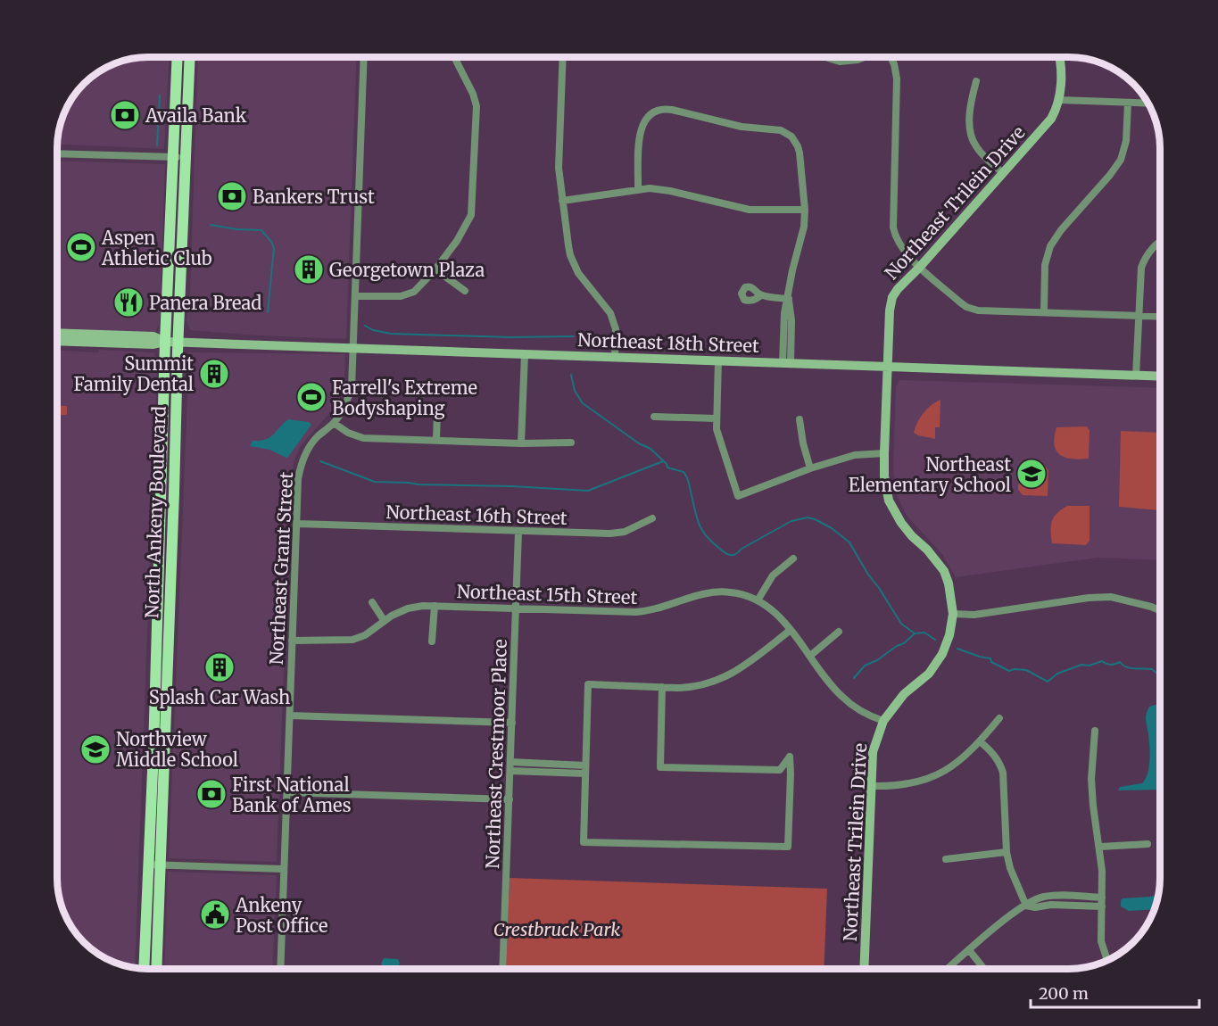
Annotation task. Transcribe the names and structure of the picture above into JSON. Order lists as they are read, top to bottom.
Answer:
{
  "streets": {
    "main road": ["Northeast Trilein Drive", "Northeast 18th Street", "North Ankeny Boulevard"],
    "street": [
      "Northeast 16th Street",
      "Northeast Grant Street",
      "Northeast 15th Street",
      "Northeast Crestmoor Place"
    ]
  },
  "crossings": [
    ["Northeast Trilein Drive", "Northeast 18th Street"],
    ["Northeast Trilein Drive", "Northeast 15th Street"],
    ["Northeast 18th Street", "North Ankeny Boulevard"],
    ["Northeast 18th Street", "Northeast Grant Street"],
    ["Northeast 16th Street", "Northeast Grant Street"],
    ["Northeast 16th Street", "Northeast Crestmoor Place"],
    ["Northeast Grant Street", "Northeast 15th Street"],
    ["Northeast 15th Street", "Northeast Crestmoor Place"]
  ],
  "parks": ["Crestbruck Park"],
  "places": {
    "bank": ["Availa Bank", "Bankers Trust", "First National Bank of Ames"],
    "sports": ["Aspen Athletic Club", "Farrell's Extreme Bodyshaping"],
    "building": ["Georgetown Plaza", "Summit Family Dental", "Splash Car Wash"],
    "restaurant": ["Panera Bread"],
    "school or university": ["Northeast Elementary School", "Northview Middle School"],
    "public building": ["Ankeny Post Office"]
  },
  "scale_bar": "200 m"
}
